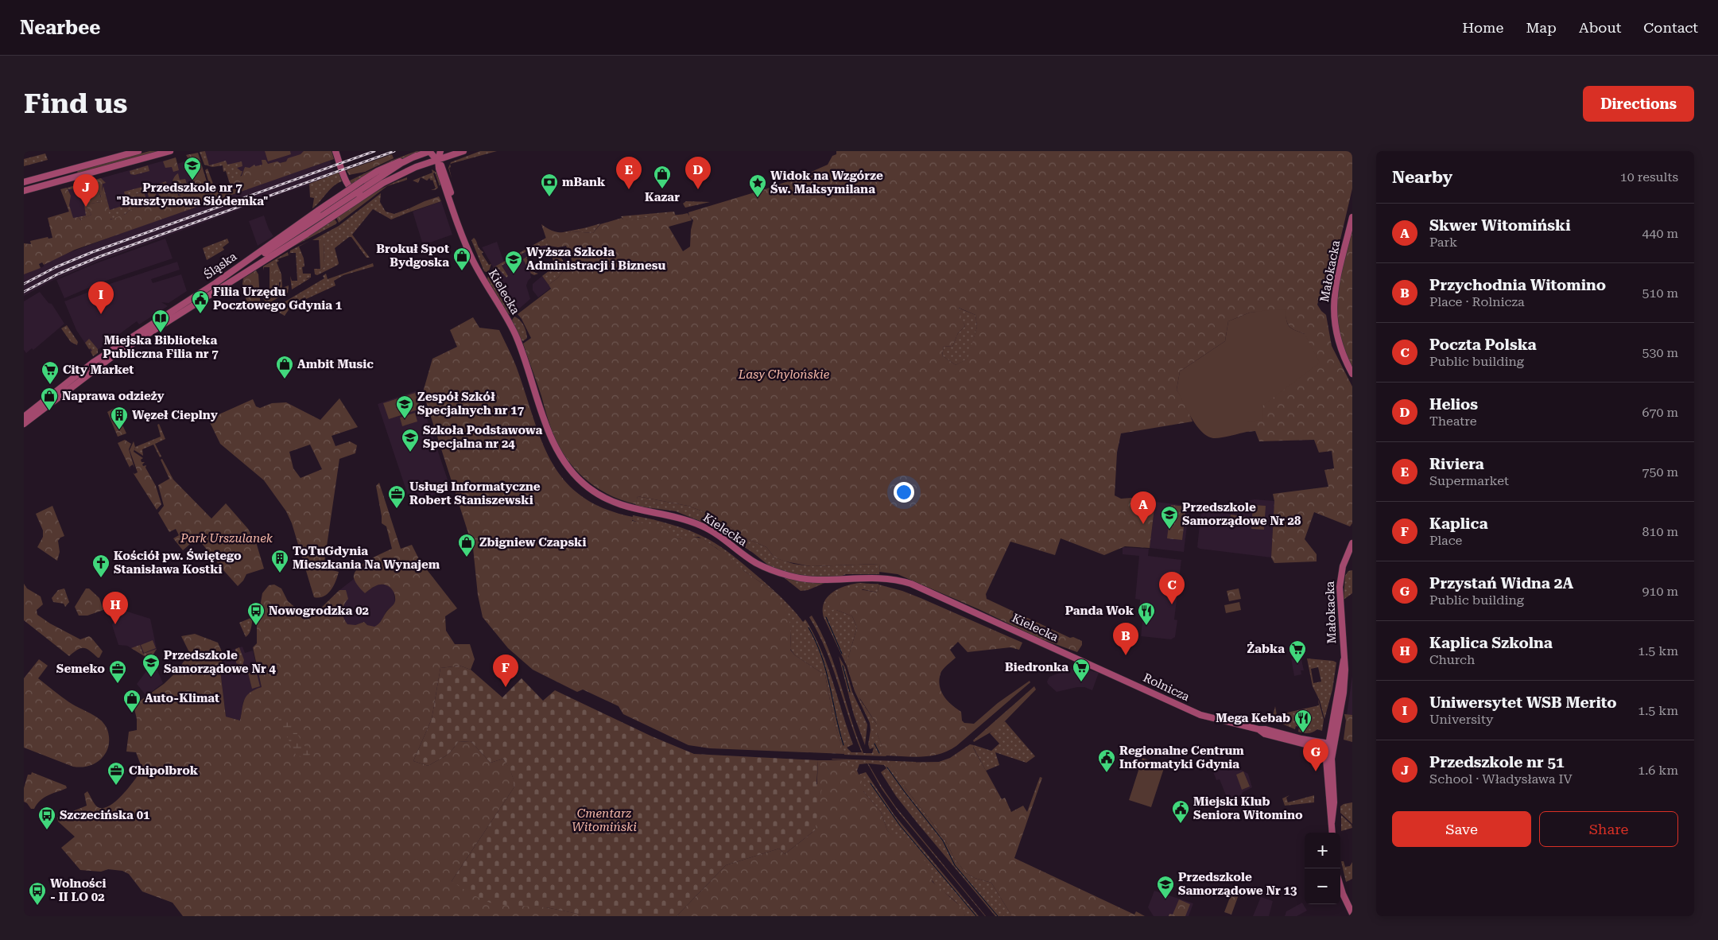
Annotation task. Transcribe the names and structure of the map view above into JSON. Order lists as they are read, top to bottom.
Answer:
{
  "streets": {
    "main road": [
      "Śląska",
      "Małokacka",
      "Kielecka",
      "Rolnicza"
    ]
  },
  "crossings": [
    ["Śląska", "Kielecka"],
    ["Małokacka", "Rolnicza"],
    ["Kielecka", "Rolnicza"]
  ],
  "parks": ["Lasy Chylońskie", "Park Urszulanek", "Cmentarz Witomiński"],
  "places": {
    "school or university": [
      "Przedszkole nr 7 \"Bursztynowa Siódemka\"",
      "Wyższa Szkoła Administracji i Biznesu",
      "Zespół Szkół Specjalnych nr 17",
      "Szkoła Podstawowa Specjalna nr 24",
      "Przedszkole Samorządowe Nr 28",
      "Przedszkole Samorządowe Nr 4",
      "Przedszkole Samorządowe Nr 13"
    ],
    "shop": [
      "Kazar",
      "Brokuł Spot Bydgoska",
      "Ambit Music",
      "Naprawa odzieży",
      "Zbigniew Czapski",
      "Auto-Klimat"
    ],
    "bank": ["mBank"],
    "place": ["Widok na Wzgórze Św. Maksymilana"],
    "public building": ["Filia Urzędu Pocztowego Gdynia 1", "Regionalne Centrum Informatyki Gdynia", "Miejski Klub Seniora Witomino"],
    "library": ["Miejska Biblioteka Publiczna Filia nr 7"],
    "supermarket": ["City Market", "Żabka", "Biedronka"],
    "building": ["Węzeł Cieplny", "ToTuGdynia Mieszkania Na Wynajem"],
    "office": ["Usługi Informatyczne Robert Staniszewski", "Semeko", "Chipolbrok"],
    "church": ["Kościół pw. Świętego Stanisława Kostki"],
    "bus stop": ["Nowogrodzka 02", "Szczecińska 01", "Wolności - II LO 02"],
    "restaurant": ["Panda Wok", "Mega Kebab"]
  },
  "page": {
    "header": "Nearbee",
    "nav": [
      "Home",
      "Map",
      "About",
      "Contact"
    ],
    "buttons": [
      "Directions",
      ["Save", "Share"]
    ],
    "title": "Find us",
    "heading": ["Nearby", "10 results"],
    "pins": [
      "D",
      "E",
      "J",
      "I",
      "A",
      "C",
      "H",
      "B",
      "F",
      "G"
    ],
    "list": [
      {
        "mark": "A",
        "name": "Skwer Witomiński",
        "note": "Park",
        "value": "440 m"
      },
      {
        "mark": "B",
        "name": "Przychodnia Witomino",
        "note": "Place · Rolnicza",
        "value": "510 m"
      },
      {
        "mark": "C",
        "name": "Poczta Polska",
        "note": "Public building",
        "value": "530 m"
      },
      {
        "mark": "D",
        "name": "Helios",
        "note": "Theatre",
        "value": "670 m"
      },
      {
        "mark": "E",
        "name": "Riviera",
        "note": "Supermarket",
        "value": "750 m"
      },
      {
        "mark": "F",
        "name": "Kaplica",
        "note": "Place",
        "value": "810 m"
      },
      {
        "mark": "G",
        "name": "Przystań Widna 2A",
        "note": "Public building",
        "value": "910 m"
      },
      {
        "mark": "H",
        "name": "Kaplica Szkolna",
        "note": "Church",
        "value": "1.5 km"
      },
      {
        "mark": "I",
        "name": "Uniwersytet WSB Merito",
        "note": "University",
        "value": "1.5 km"
      },
      {
        "mark": "J",
        "name": "Przedszkole nr 51",
        "note": "School · Władysława IV",
        "value": "1.6 km"
      }
    ],
    "map_buttons": ["+", "−"]
  }
}
